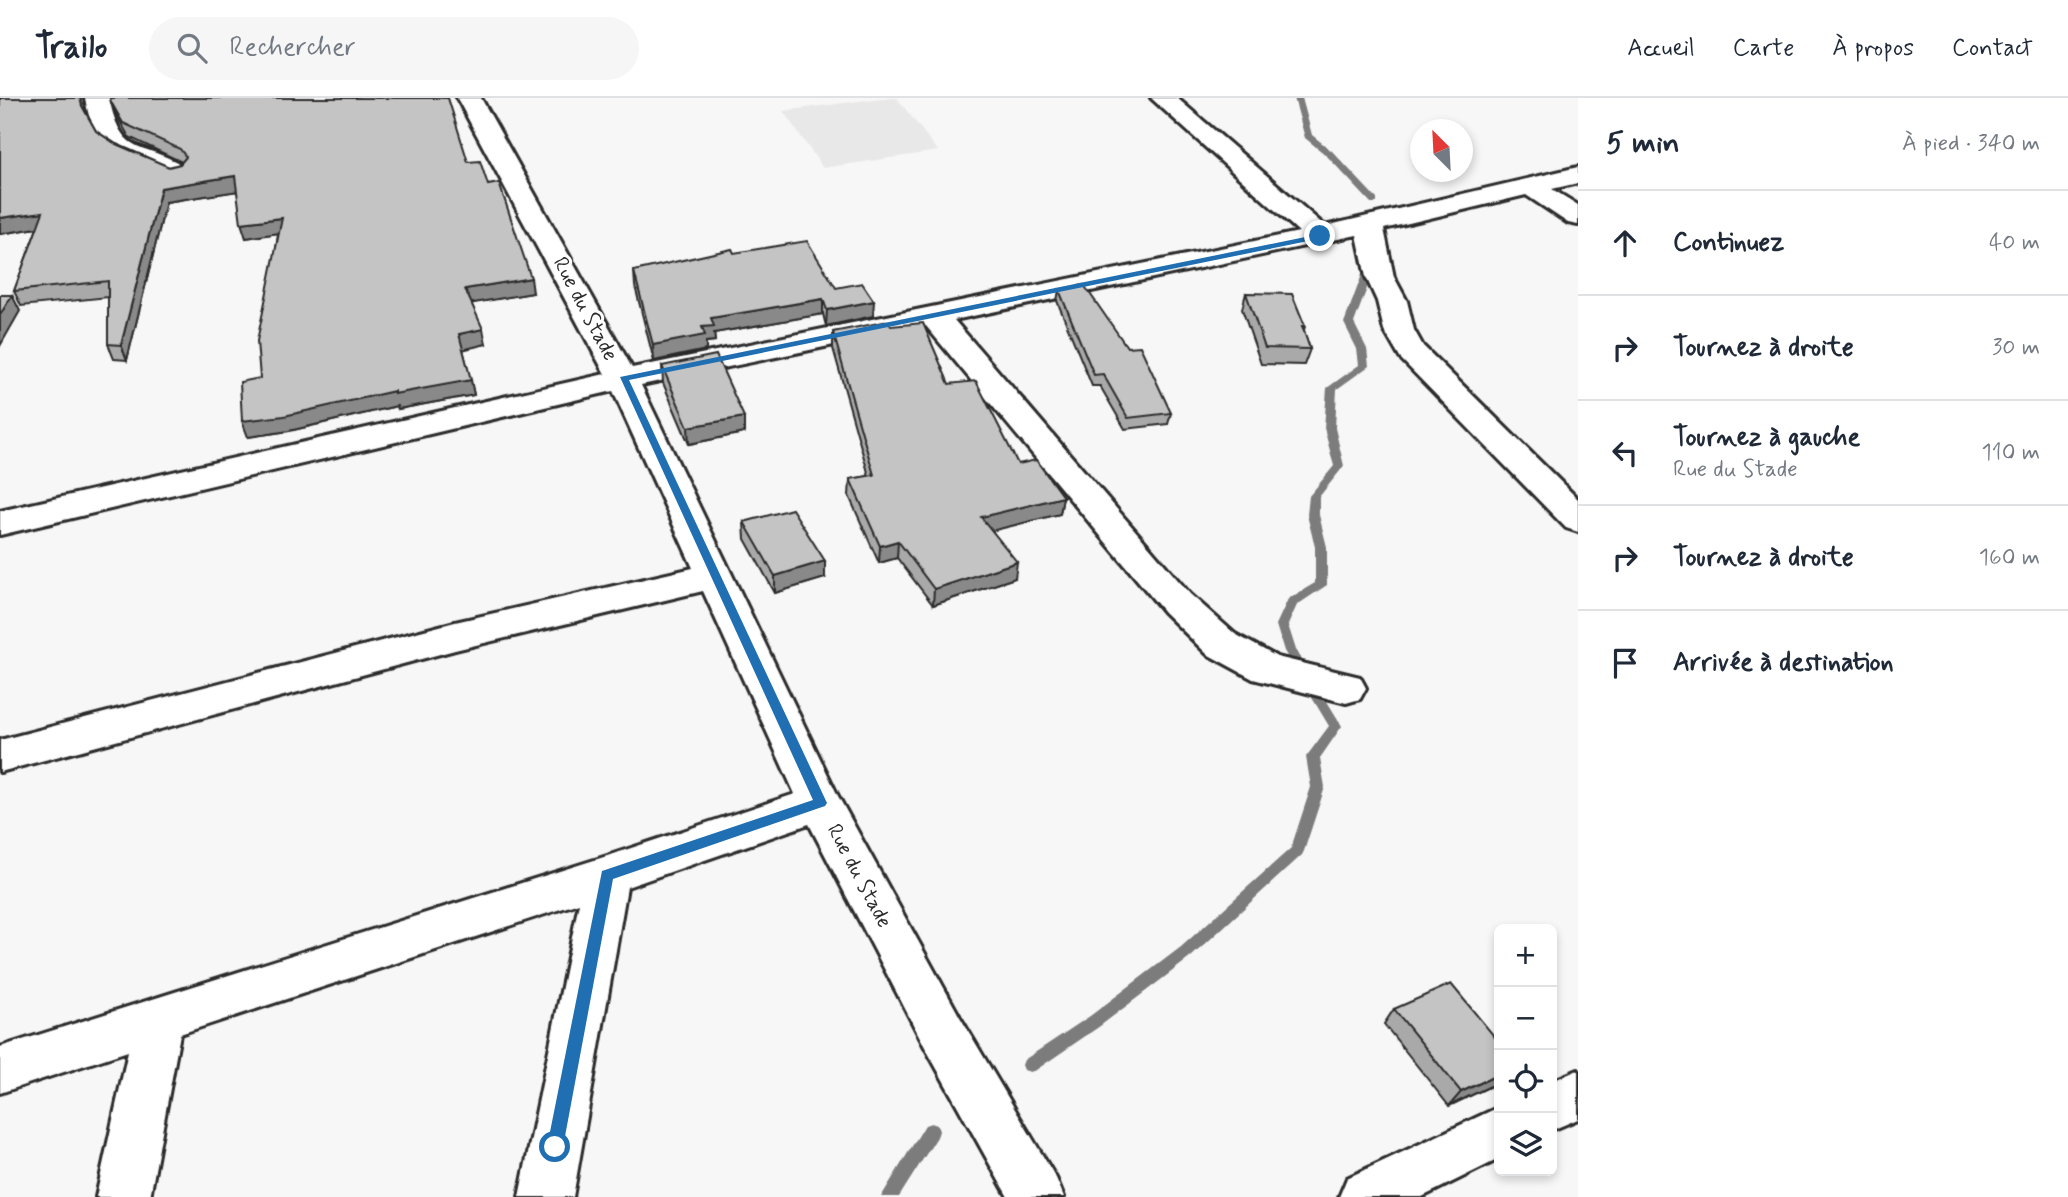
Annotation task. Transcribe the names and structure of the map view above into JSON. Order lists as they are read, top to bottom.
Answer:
{
  "streets": {
    "street": ["Rue du Stade"]
  },
  "north": "top left",
  "page": {
    "header": "Trailo",
    "search": "Rechercher",
    "nav": [
      "Accueil",
      "Carte",
      "À propos",
      "Contact"
    ],
    "heading": ["5 min", "À pied · 340 m"],
    "list": [
      ["Continuez", "40 m"],
      ["Tournez à droite", "30 m"],
      ["Tournez à gauche", "Rue du Stade", "110 m"],
      ["Tournez à droite", "160 m"],
      "Arrivée à destination"
    ],
    "map_buttons": ["+", "−"]
  }
}
